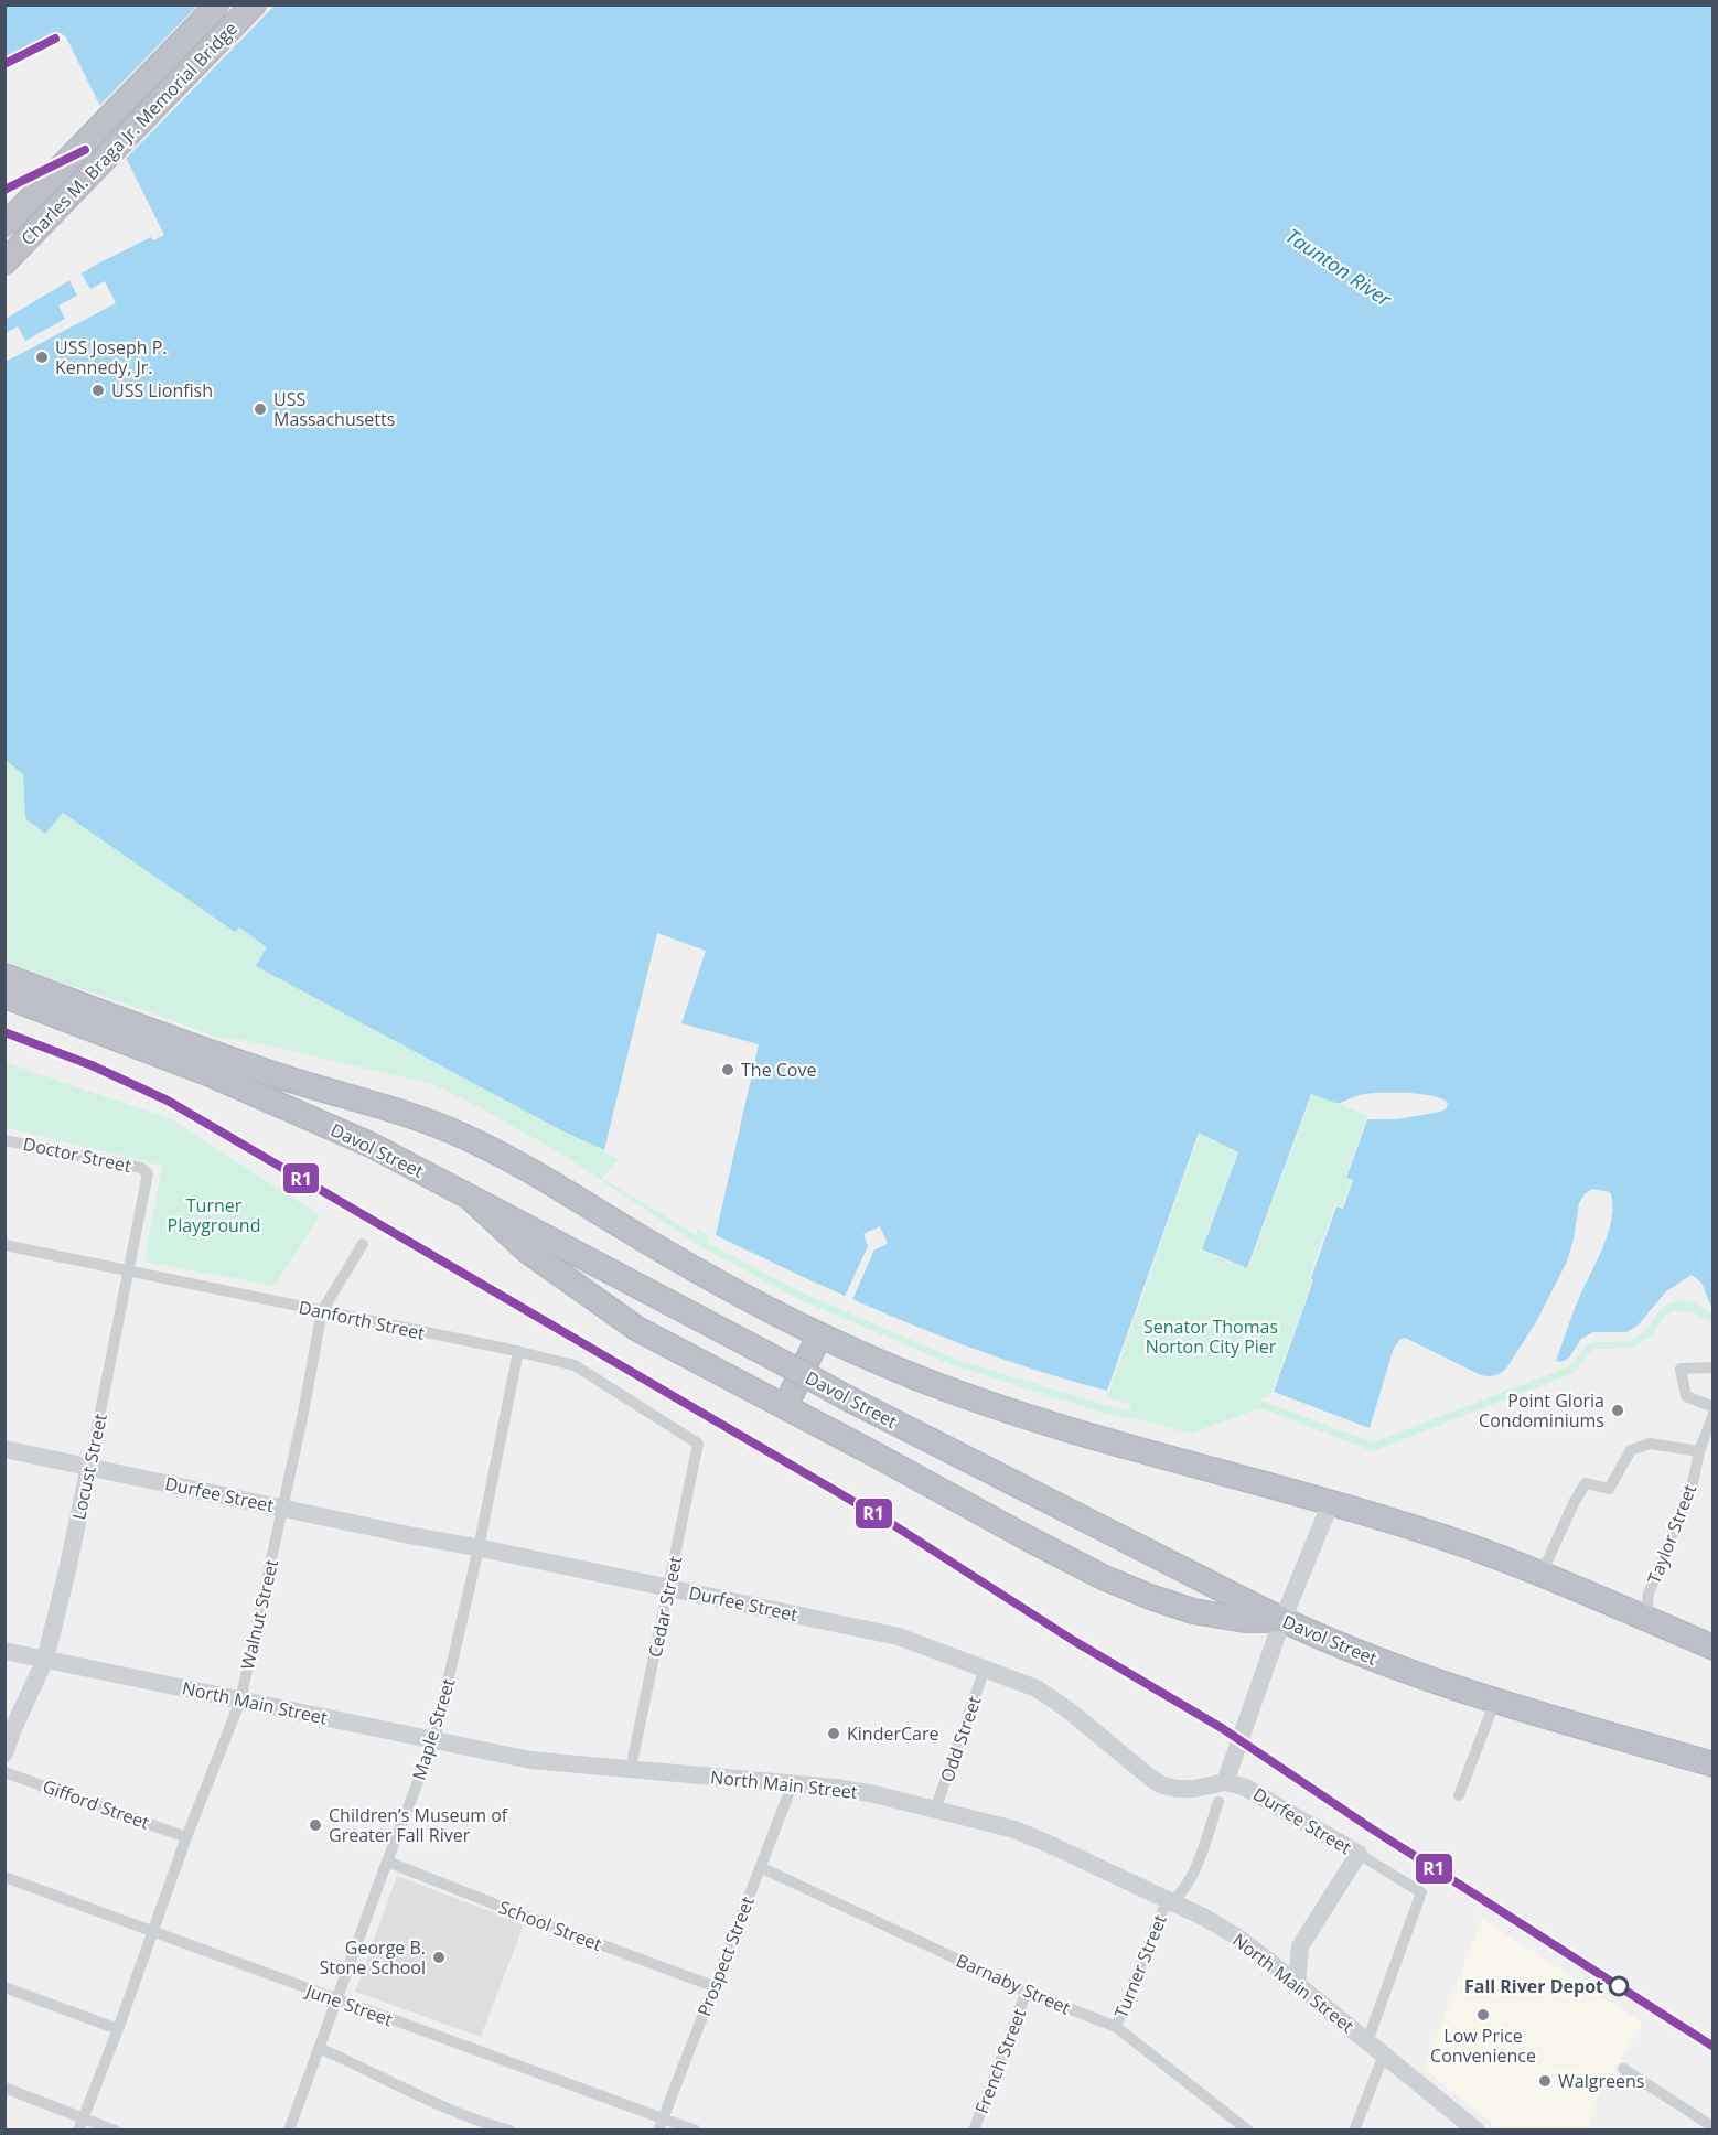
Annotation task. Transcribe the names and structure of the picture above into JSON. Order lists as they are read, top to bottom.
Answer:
{
  "streets": {
    "highway": ["Charles M. Braga Jr. Memorial Bridge", "Davol Street"],
    "main road": ["Locust Street", "Durfee Street", "North Main Street"],
    "street": [
      "Doctor Street",
      "Danforth Street",
      "Taylor Street",
      "Cedar Street",
      "Walnut Street",
      "Maple Street",
      "Odd Street",
      "Gifford Street",
      "School Street",
      "Prospect Street",
      "Turner Street",
      "Barnaby Street",
      "June Street",
      "French Street"
    ]
  },
  "crossings": [
    ["Davol Street", "Taylor Street"],
    ["Doctor Street", "Locust Street"],
    ["Danforth Street", "Locust Street"],
    ["Danforth Street", "Cedar Street"],
    ["Danforth Street", "Walnut Street"],
    ["Danforth Street", "Maple Street"],
    ["Locust Street", "Durfee Street"],
    ["Locust Street", "North Main Street"],
    ["Durfee Street", "Cedar Street"],
    ["Durfee Street", "Walnut Street"],
    ["Durfee Street", "North Main Street"],
    ["Durfee Street", "Maple Street"],
    ["Durfee Street", "Odd Street"],
    ["Cedar Street", "North Main Street"],
    ["Walnut Street", "North Main Street"],
    ["Walnut Street", "Gifford Street"],
    ["Walnut Street", "June Street"],
    ["North Main Street", "Maple Street"],
    ["North Main Street", "Odd Street"],
    ["North Main Street", "Prospect Street"],
    ["North Main Street", "Turner Street"],
    ["Maple Street", "School Street"],
    ["Maple Street", "June Street"],
    ["School Street", "Prospect Street"],
    ["Prospect Street", "Barnaby Street"],
    ["Prospect Street", "June Street"],
    ["Turner Street", "Barnaby Street"],
    ["Barnaby Street", "French Street"]
  ],
  "water": ["Taunton River"],
  "parks": ["Turner Playground", "Senator Thomas Norton City Pier"],
  "places": [
    "USS Joseph P. Kennedy, Jr.",
    "USS Lionfish",
    "USS Massachusetts",
    "The Cove",
    "Point Gloria Condominiums",
    "KinderCare",
    "Children’s Museum of Greater Fall River",
    "George B. Stone School",
    "Fall River Depot",
    "Low Price Convenience",
    "Walgreens"
  ],
  "lines": ["transit line R1"]
}
